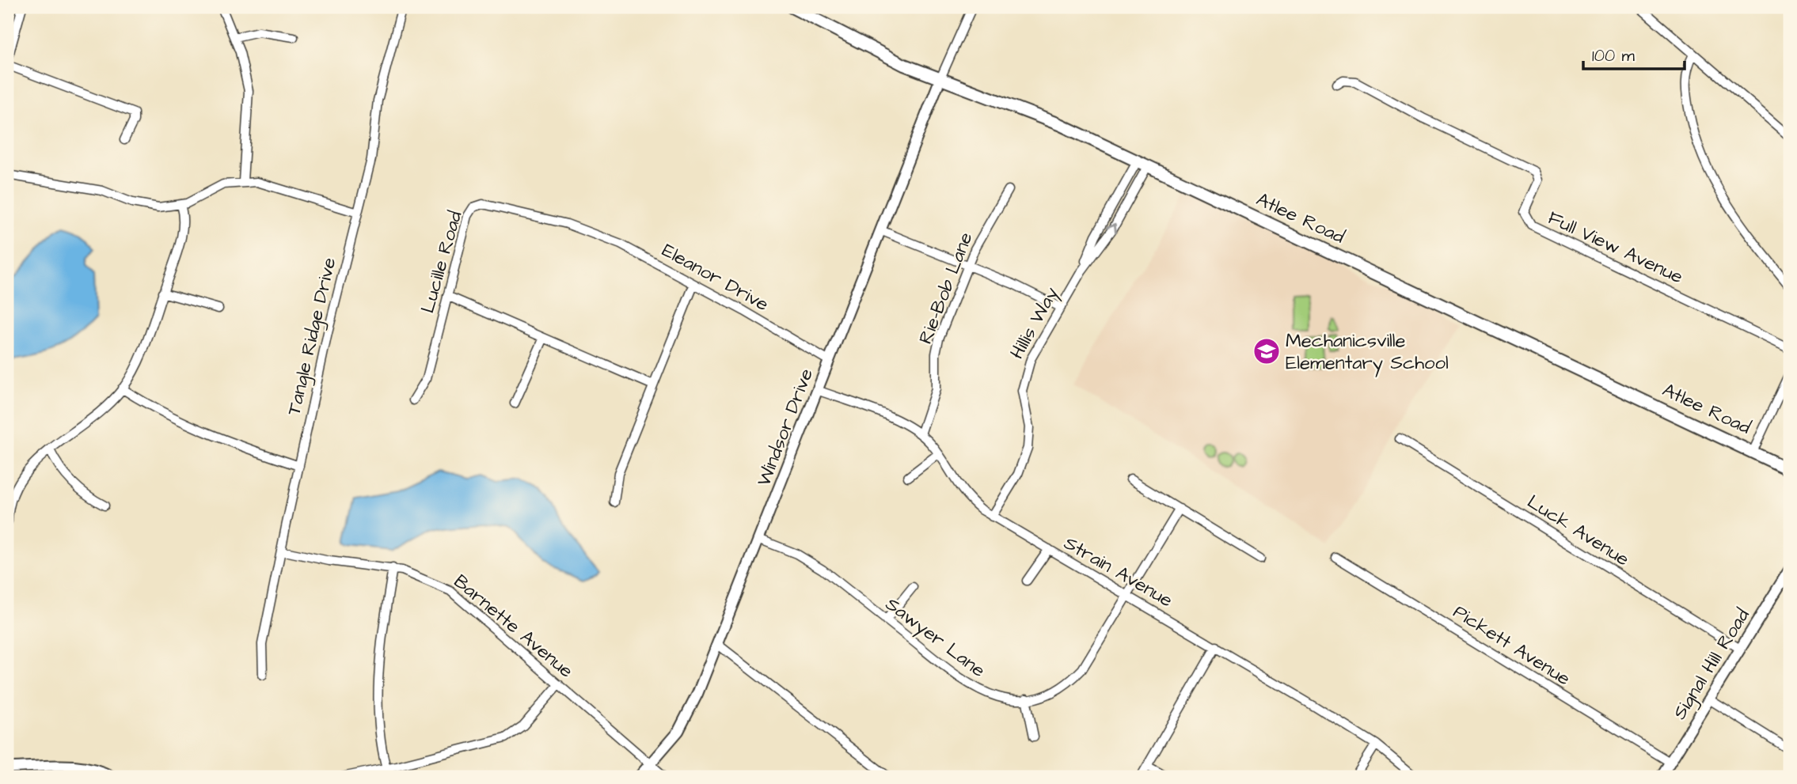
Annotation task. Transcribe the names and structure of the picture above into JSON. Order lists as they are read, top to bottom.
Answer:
{
  "streets": {
    "main road": ["Atlee Road"],
    "street": [
      "Full View Avenue",
      "Lucille Road",
      "Eleanor Drive",
      "Rie-Bob Lane",
      "Hillis Way",
      "Tangle Ridge Drive",
      "Windsor Drive",
      "Luck Avenue",
      "Strain Avenue",
      "Barnette Avenue",
      "Sawyer Lane",
      "Pickett Avenue",
      "Signal Hill Road"
    ]
  },
  "crossings": [
    ["Atlee Road", "Hillis Way"],
    ["Atlee Road", "Windsor Drive"],
    ["Lucille Road", "Eleanor Drive"],
    ["Eleanor Drive", "Windsor Drive"],
    ["Rie-Bob Lane", "Strain Avenue"],
    ["Hillis Way", "Strain Avenue"],
    ["Tangle Ridge Drive", "Barnette Avenue"],
    ["Windsor Drive", "Strain Avenue"],
    ["Windsor Drive", "Barnette Avenue"],
    ["Windsor Drive", "Sawyer Lane"],
    ["Luck Avenue", "Signal Hill Road"],
    ["Strain Avenue", "Sawyer Lane"],
    ["Pickett Avenue", "Signal Hill Road"]
  ],
  "places": {
    "school or university": ["Mechanicsville Elementary School"]
  },
  "scale_bar": "100 m"
}
